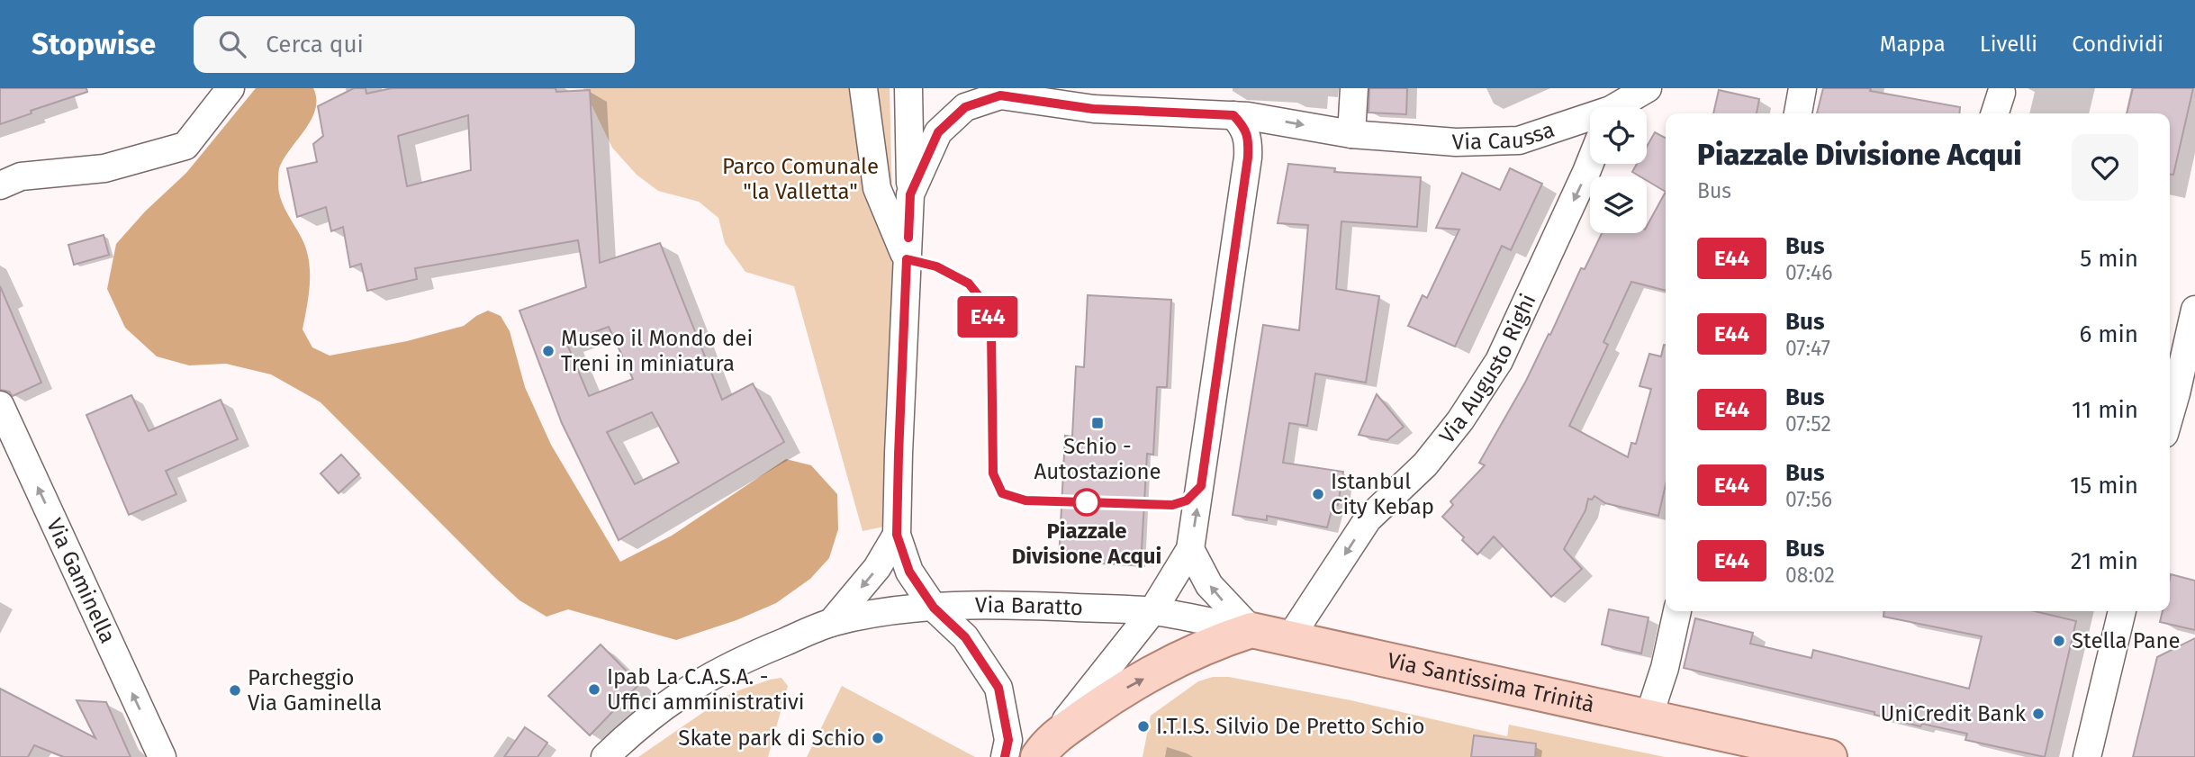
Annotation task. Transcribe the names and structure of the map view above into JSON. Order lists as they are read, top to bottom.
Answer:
{
  "streets": {
    "main road": ["Via Santissima Trinità"],
    "street": [
      "Via Caussa",
      "Via Augusto Righi",
      "Via Gaminella",
      "Via Baratto"
    ]
  },
  "crossings": [
    ["Via Augusto Righi", "Via Santissima Trinità"],
    ["Via Baratto", "Via Santissima Trinità"]
  ],
  "one_way": ["Via Augusto Righi", "Via Gaminella"],
  "parks": ["Parco Comunale \"la Valletta\""],
  "places": {
    "other": [
      "Museo il Mondo dei Treni in miniatura",
      "Istanbul City Kebap",
      "Piazzale Divisione Acqui",
      "Stella Pane",
      "Ipab La C.A.S.A. - Uffici amministrativi",
      "Parcheggio Via Gaminella",
      "UniCredit Bank",
      "I.T.I.S. Silvio De Pretto Schio",
      "Skate park di Schio"
    ],
    "transit": ["Schio - Autostazione"]
  },
  "lines": ["bus line E44"],
  "page": {
    "header": "Stopwise",
    "search": "Cerca qui",
    "nav": ["Mappa", "Livelli", "Condividi"],
    "on_map": "E44",
    "heading": ["Piazzale Divisione Acqui", "Bus"],
    "list": [
      {
        "mark": "E44",
        "name": "Bus",
        "note": "07:46",
        "value": "5 min"
      },
      {
        "mark": "E44",
        "name": "Bus",
        "note": "07:47",
        "value": "6 min"
      },
      {
        "mark": "E44",
        "name": "Bus",
        "note": "07:52",
        "value": "11 min"
      },
      {
        "mark": "E44",
        "name": "Bus",
        "note": "07:56",
        "value": "15 min"
      },
      {
        "mark": "E44",
        "name": "Bus",
        "note": "08:02",
        "value": "21 min"
      }
    ]
  }
}
